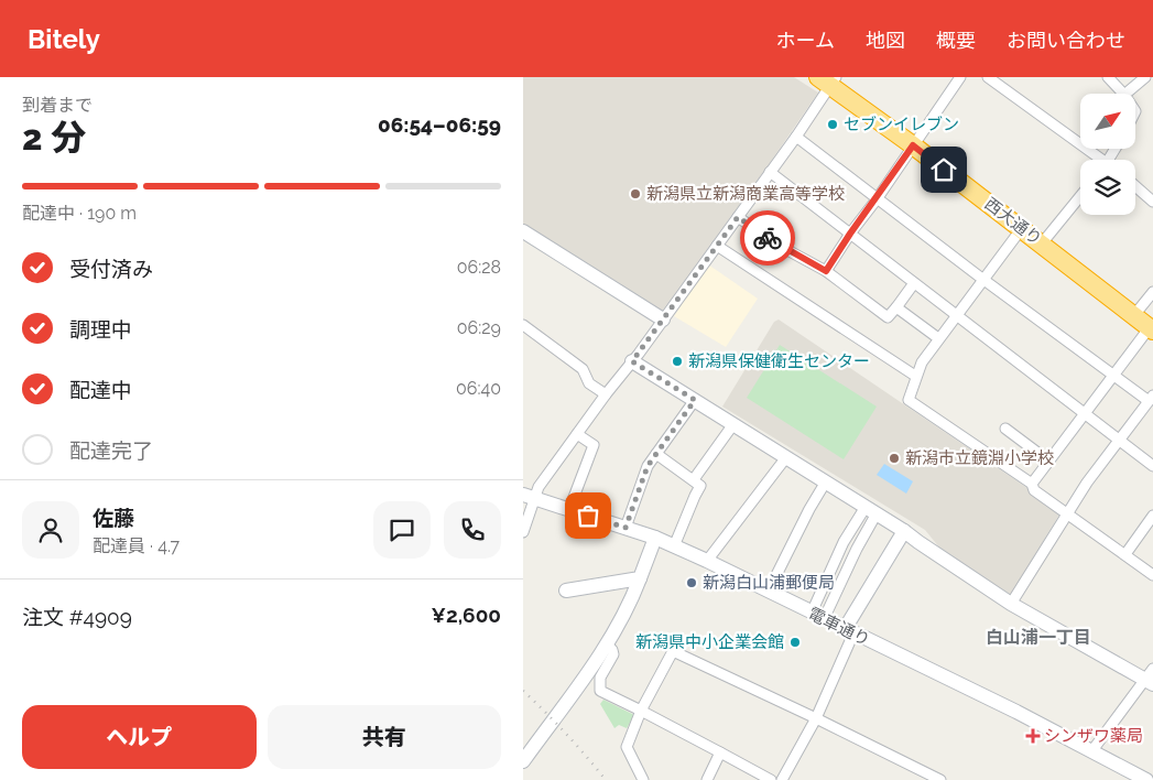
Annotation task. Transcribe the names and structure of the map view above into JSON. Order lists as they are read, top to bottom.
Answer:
{
  "streets": {
    "highway": ["西大通り"],
    "street": ["電車通り"]
  },
  "districts": ["白山浦一丁目"],
  "places": {
    "other": [
      "セブンイレブン",
      "新潟県立新潟商業高等学校",
      "新潟県保健衛生センター",
      "新潟市立鏡淵小学校",
      "新潟白山浦郵便局",
      "新潟県中小企業会館"
    ],
    "health": ["シンザワ薬局"]
  },
  "north": "top right",
  "page": {
    "header": "Bitely",
    "nav": [
      "ホーム",
      "地図",
      "概要",
      "お問い合わせ"
    ],
    "heading": ["2 分", "到着まで", "06:54–06:59"],
    "panel": [
      "佐藤",
      "配達員 · 4.7",
      "注文 #4909",
      "¥2,600"
    ],
    "bar": "配達中 · 190 m",
    "list": [
      ["受付済み", "06:28"],
      ["調理中", "06:29"],
      ["配達中", "06:40"],
      "配達完了"
    ],
    "buttons": ["ヘルプ", "共有"]
  }
}
